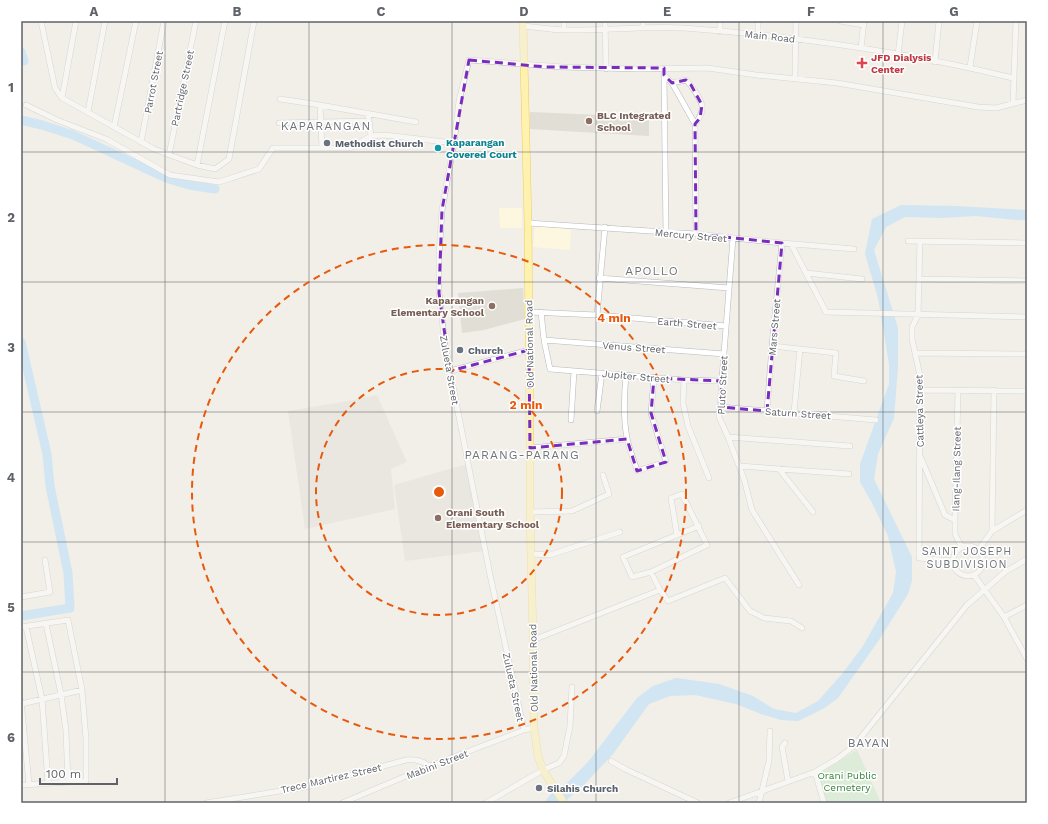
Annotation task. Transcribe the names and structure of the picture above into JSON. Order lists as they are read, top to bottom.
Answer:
{
  "streets": {
    "main road": ["Old National Road"],
    "street": [
      "Main Road",
      "Parrot Street",
      "Partridge Street",
      "Mercury Street",
      "Earth Street",
      "Mars Street",
      "Venus Street",
      "Zulueta Street",
      "Jupiter Street",
      "Pluto Street",
      "Cattleya Street",
      "Saturn Street",
      "Ilang-Ilang Street",
      "Mabini Street",
      "Trece Martirez Street"
    ]
  },
  "crossings": [
    ["Main Road", "Old National Road"],
    ["Mercury Street", "Mars Street"],
    ["Mercury Street", "Old National Road"],
    ["Mercury Street", "Pluto Street"],
    ["Earth Street", "Old National Road"],
    ["Earth Street", "Pluto Street"],
    ["Mars Street", "Saturn Street"],
    ["Old National Road", "Zulueta Street"],
    ["Old National Road", "Mabini Street"],
    ["Venus Street", "Jupiter Street"],
    ["Venus Street", "Pluto Street"],
    ["Zulueta Street", "Mabini Street"],
    ["Jupiter Street", "Pluto Street"],
    ["Pluto Street", "Saturn Street"],
    ["Cattleya Street", "Ilang-Ilang Street"],
    ["Mabini Street", "Trece Martirez Street"]
  ],
  "districts": [
    "KAPARANGAN",
    "APOLLO",
    "PARANG-PARANG",
    "SAINT JOSEPH SUBDIVISION",
    "BAYAN"
  ],
  "parks": ["Orani Public Cemetery"],
  "places": {
    "health": ["JFD Dialysis Center"],
    "other": [
      "BLC Integrated School",
      "Methodist Church",
      "Kaparangan Covered Court",
      "Kaparangan Elementary School",
      "Church",
      "Orani South Elementary School",
      "Silahis Church"
    ]
  },
  "scale_bar": "100 m",
  "grid": {
    "columns": [
      "A",
      "B",
      "C",
      "D",
      "E",
      "F",
      "G"
    ],
    "rows": [
      "1",
      "2",
      "3",
      "4",
      "5",
      "6"
    ]
  },
  "rings": ["4 min", "2 min"]
}
